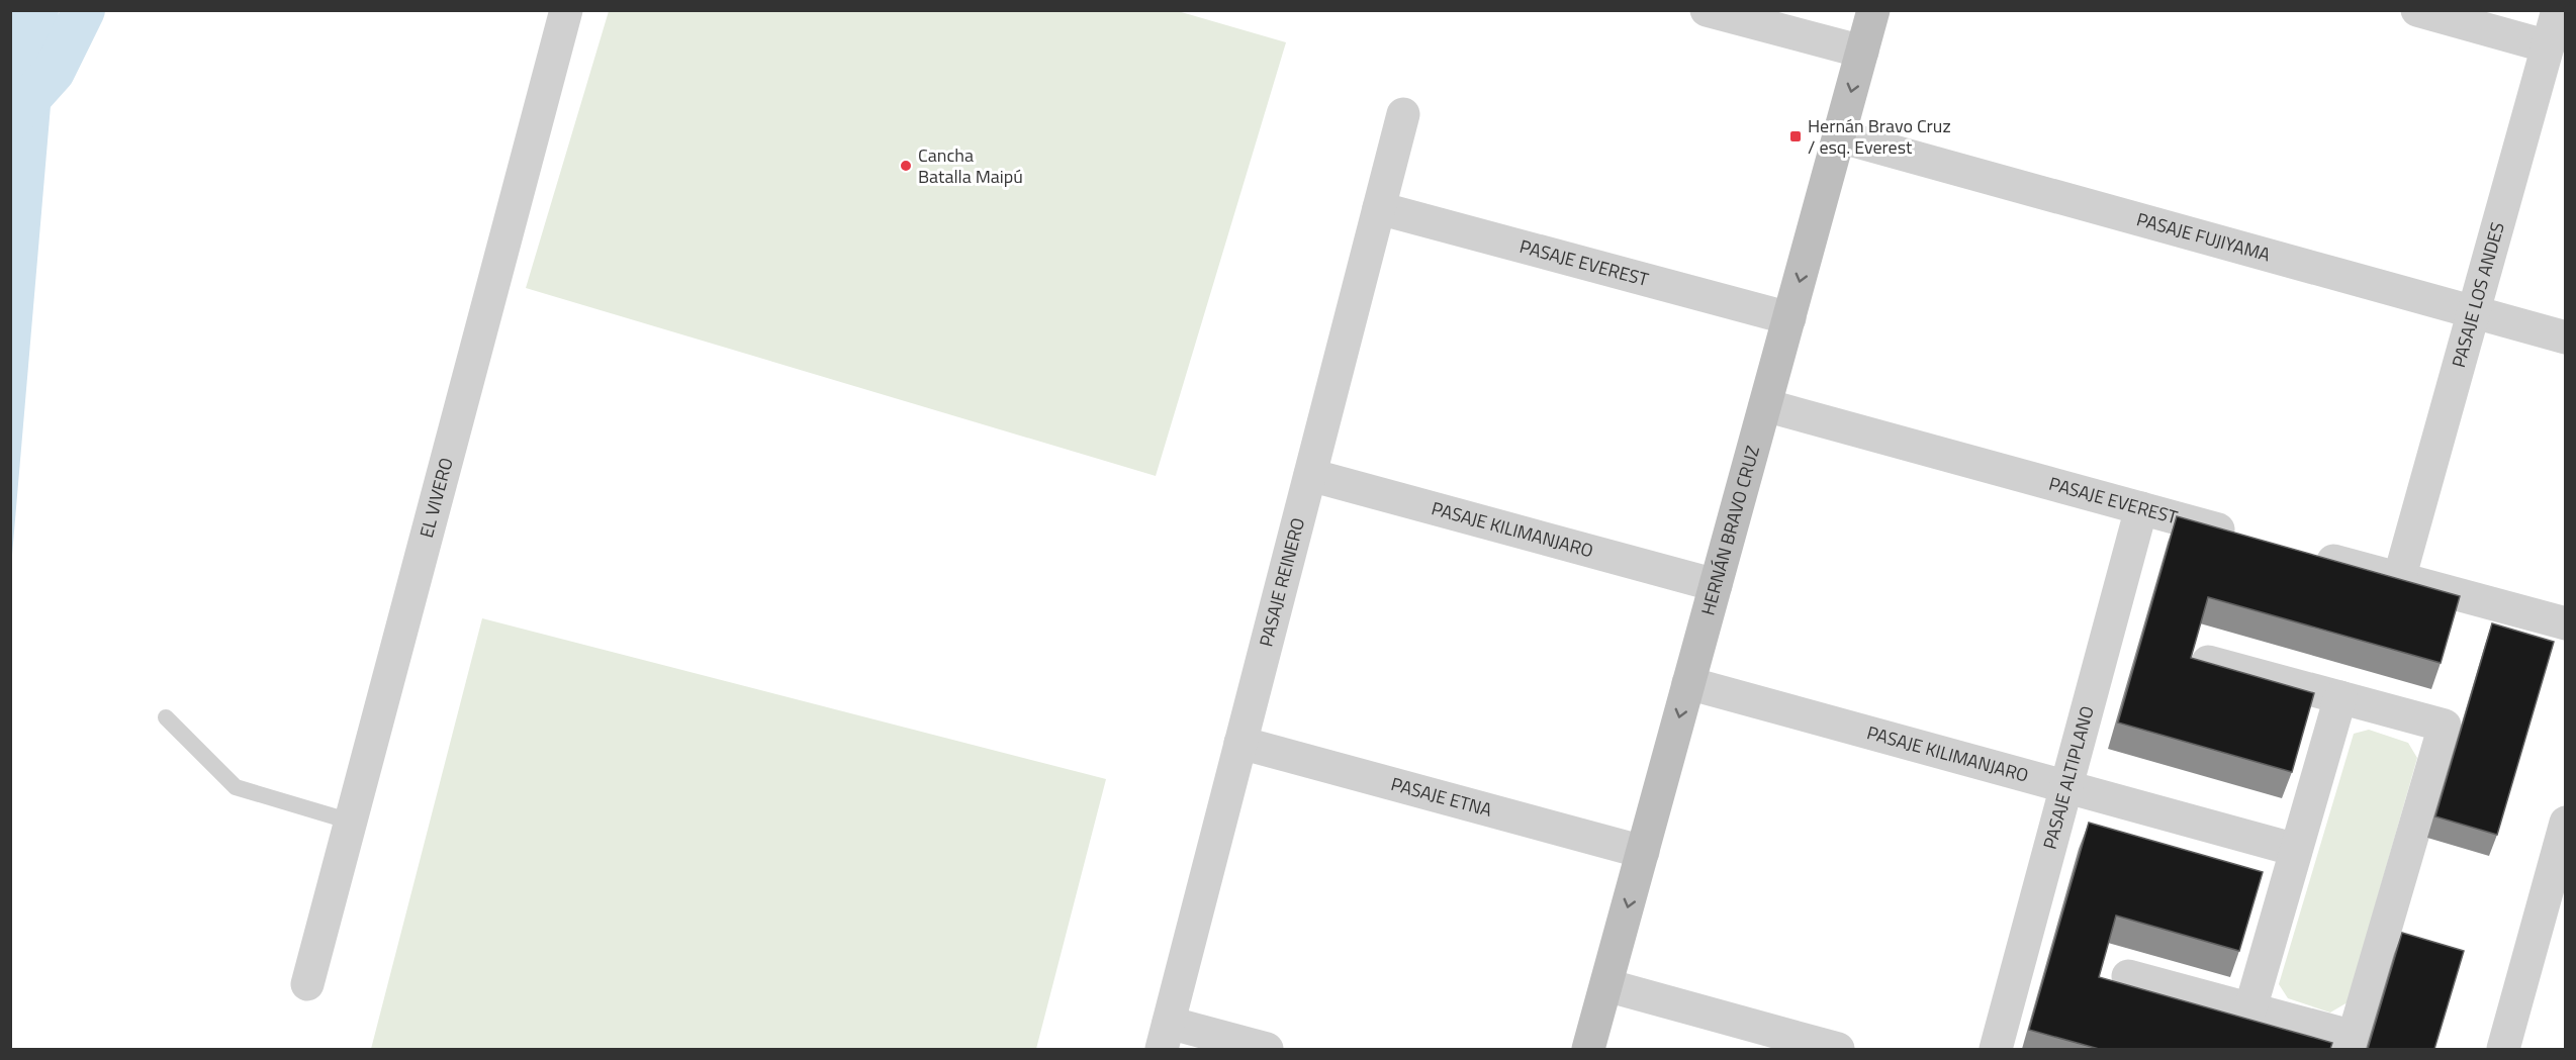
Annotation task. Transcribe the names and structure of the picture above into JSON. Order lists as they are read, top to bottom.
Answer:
{
  "streets": {
    "main road": ["HERNÁN BRAVO CRUZ"],
    "street": [
      "PASAJE FUJIYAMA",
      "PASAJE EVEREST",
      "PASAJE LOS ANDES",
      "EL VIVERO",
      "PASAJE KILIMANJARO",
      "PASAJE REINERO",
      "PASAJE ALTIPLANO",
      "PASAJE ETNA"
    ]
  },
  "crossings": [
    ["PASAJE FUJIYAMA", "PASAJE LOS ANDES"],
    ["PASAJE FUJIYAMA", "HERNÁN BRAVO CRUZ"],
    ["PASAJE EVEREST", "HERNÁN BRAVO CRUZ"],
    ["PASAJE EVEREST", "PASAJE REINERO"],
    ["PASAJE EVEREST", "PASAJE ALTIPLANO"],
    ["PASAJE KILIMANJARO", "HERNÁN BRAVO CRUZ"],
    ["PASAJE KILIMANJARO", "PASAJE REINERO"],
    ["PASAJE KILIMANJARO", "PASAJE ALTIPLANO"],
    ["HERNÁN BRAVO CRUZ", "PASAJE ETNA"],
    ["PASAJE REINERO", "PASAJE ETNA"]
  ],
  "one_way": ["HERNÁN BRAVO CRUZ"],
  "places": {
    "transit": ["Hernán Bravo Cruz / esq. Everest"],
    "other": ["Cancha Batalla Maipú"]
  }
}
